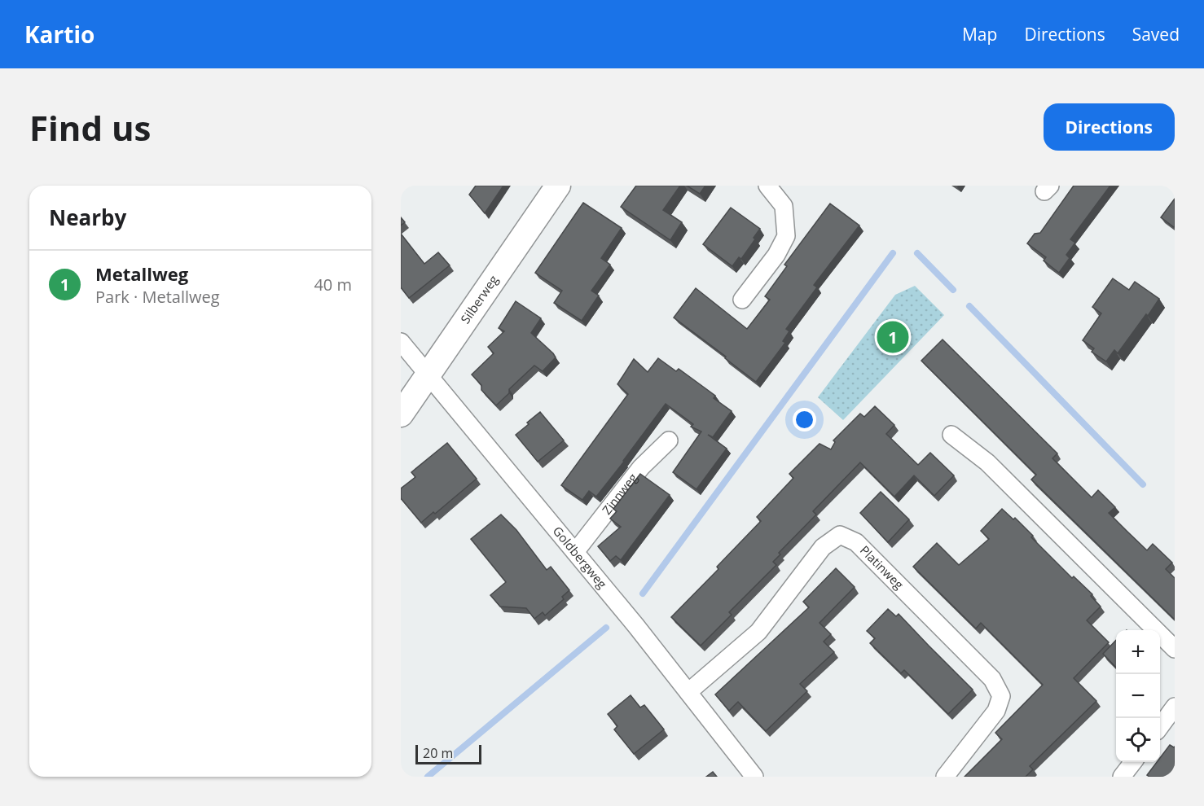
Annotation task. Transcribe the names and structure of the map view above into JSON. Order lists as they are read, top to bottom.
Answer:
{
  "streets": {
    "street": [
      "Silberweg",
      "Zinnweg",
      "Goldbergweg",
      "Platinweg"
    ]
  },
  "crossings": [
    ["Silberweg", "Goldbergweg"],
    ["Zinnweg", "Goldbergweg"],
    ["Goldbergweg", "Platinweg"]
  ],
  "scale_bar": "20 m",
  "page": {
    "header": "Kartio",
    "nav": ["Map", "Directions", "Saved"],
    "buttons": "Directions",
    "title": "Find us",
    "heading": "Nearby",
    "list": [
      {
        "mark": "1",
        "name": "Metallweg",
        "note": "Park · Metallweg",
        "value": "40 m"
      }
    ],
    "pins": "1",
    "map_buttons": ["+", "−"],
    "scale": "20 m"
  }
}
